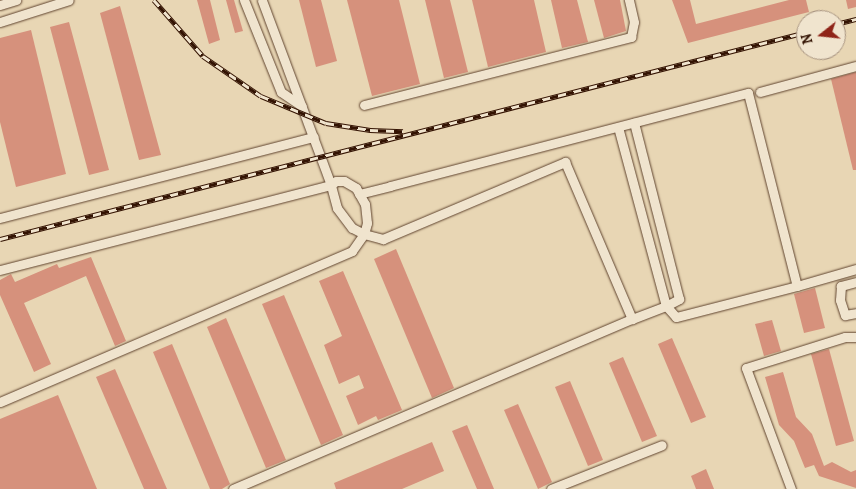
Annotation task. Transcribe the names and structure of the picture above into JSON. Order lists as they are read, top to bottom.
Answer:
{
  "north": "left"
}
